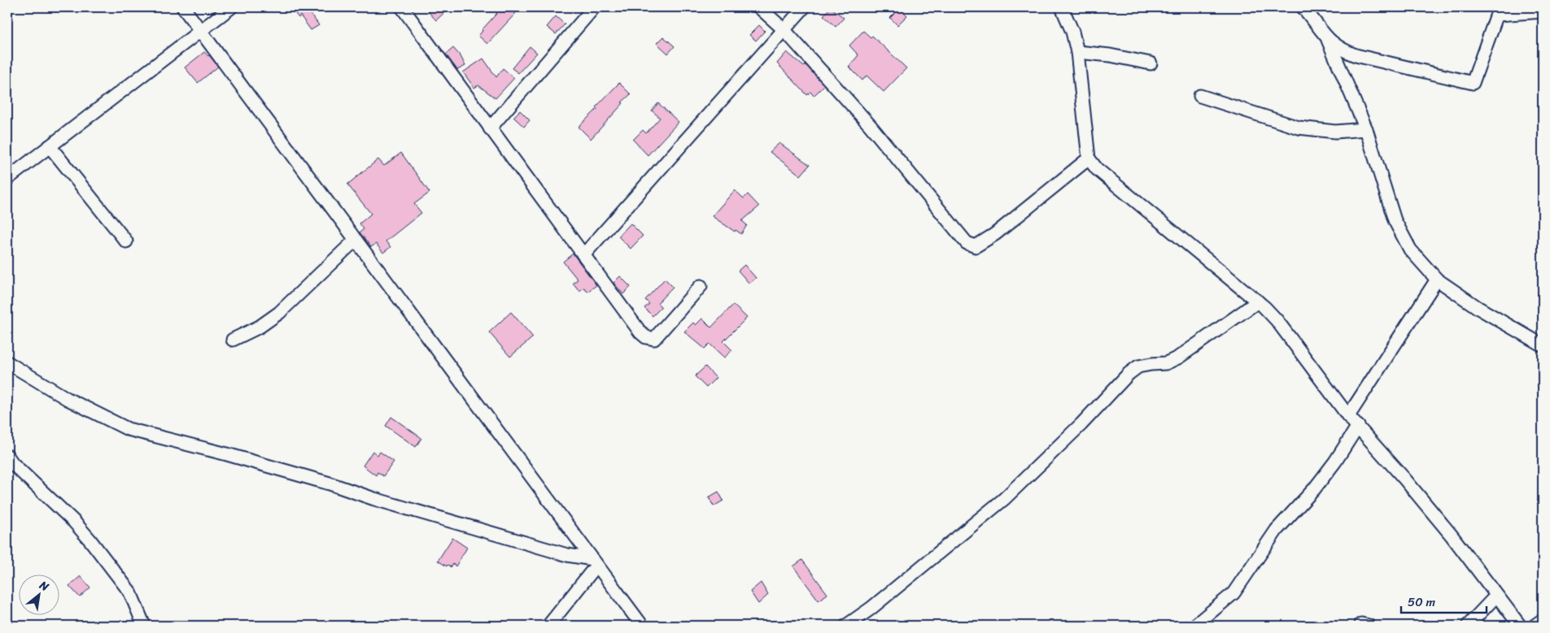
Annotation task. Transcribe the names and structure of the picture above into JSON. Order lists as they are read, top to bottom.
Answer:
{
  "scale_bar": "50 m",
  "north": "top right"
}
